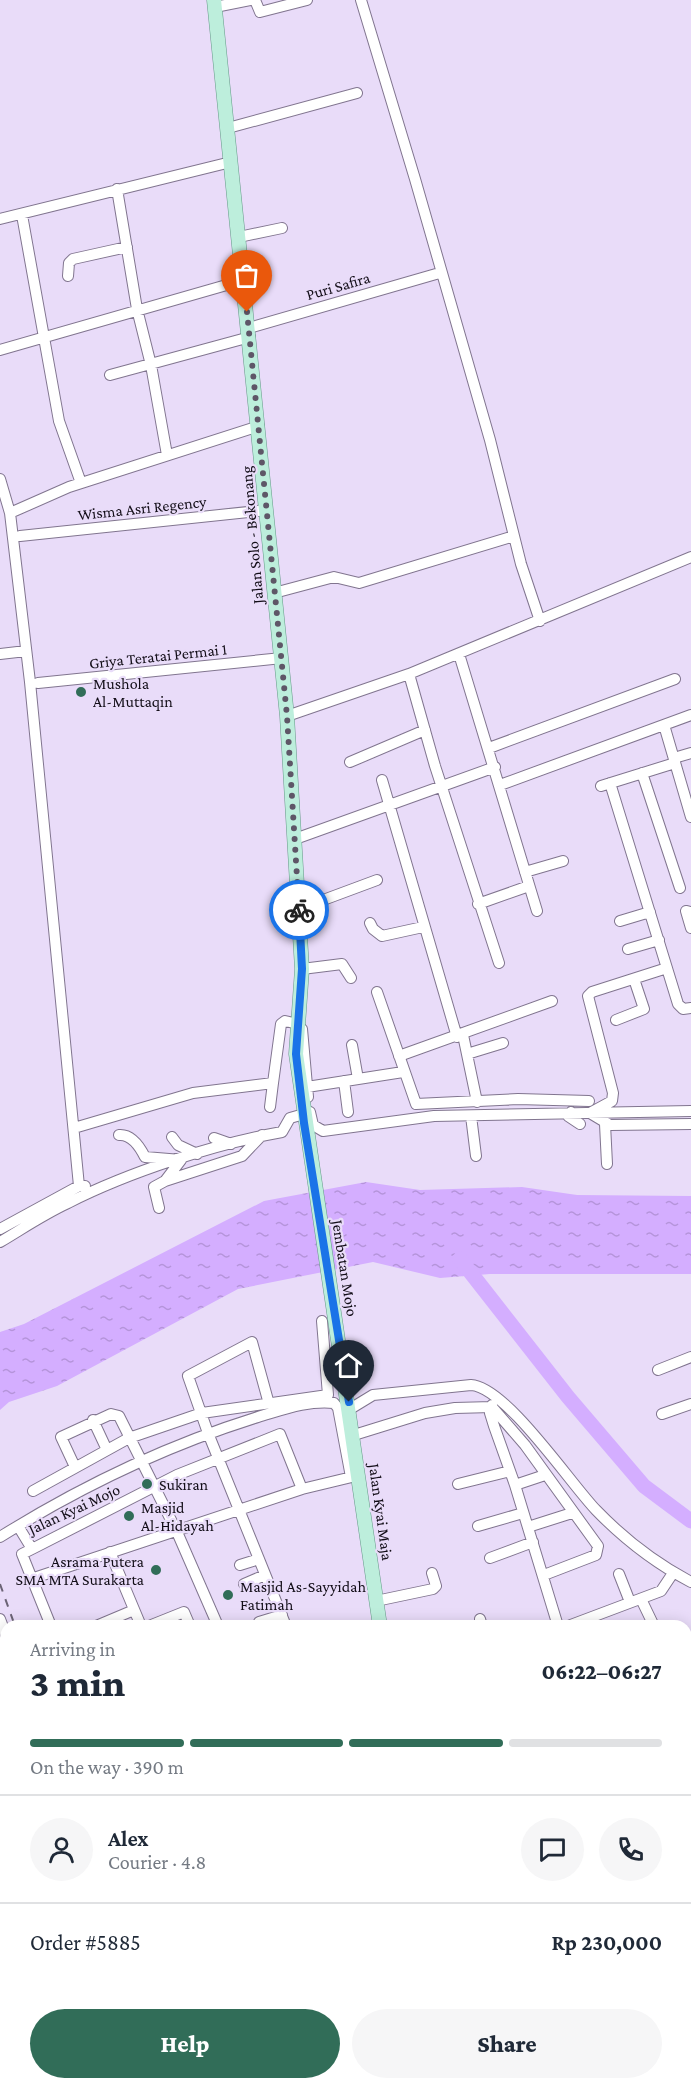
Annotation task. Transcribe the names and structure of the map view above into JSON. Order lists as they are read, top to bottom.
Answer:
{
  "streets": {
    "main road": ["Jalan Solo - Bekonang", "Jembatan Mojo", "Jalan Kyai Maja"],
    "street": [
      "Puri Safira",
      "Wisma Asri Regency",
      "Griya Teratai Permai 1",
      "Jalan Kyai Mojo"
    ]
  },
  "crossings": [
    ["Puri Safira", "Jalan Solo - Bekonang"],
    ["Wisma Asri Regency", "Jalan Solo - Bekonang"],
    ["Jalan Solo - Bekonang", "Griya Teratai Permai 1"],
    ["Jalan Solo - Bekonang", "Jembatan Mojo"],
    ["Jembatan Mojo", "Jalan Kyai Maja"]
  ],
  "places": [
    "Mushola Al-Muttaqin",
    "Sukiran",
    "Masjid Al-Hidayah",
    "Asrama Putera SMA MTA Surakarta",
    "Masjid As-Sayyidah Fatimah"
  ],
  "page": {
    "heading": ["3 min", "Arriving in", "06:22–06:27"],
    "panel": [
      "Alex",
      "Courier · 4.8",
      "Order #5885",
      "Rp 230,000"
    ],
    "bar": "On the way · 390 m",
    "buttons": ["Help", "Share"]
  }
}
